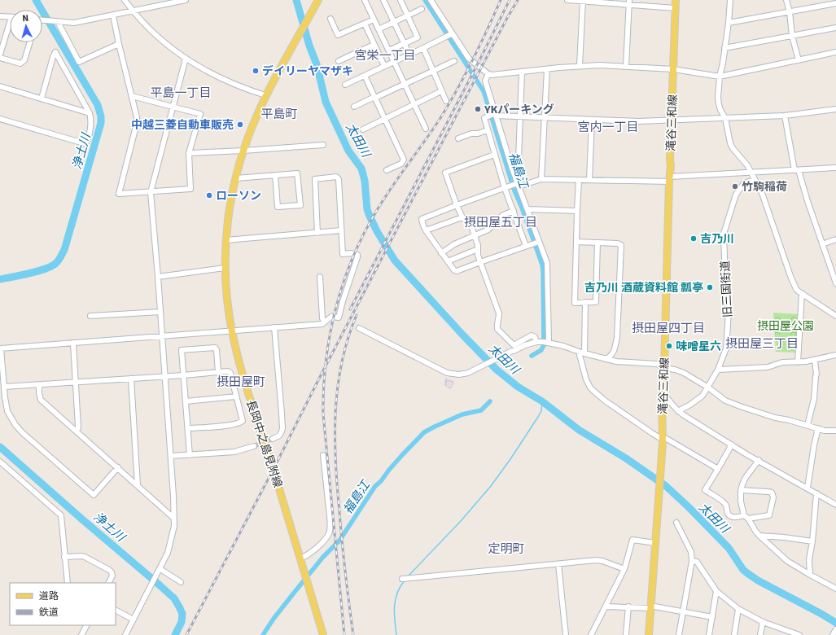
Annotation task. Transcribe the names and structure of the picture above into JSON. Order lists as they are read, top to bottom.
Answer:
{
  "streets": {
    "main road": ["滝谷三和線", "長岡中之島見附線"],
    "street": ["旧三国街道"]
  },
  "districts": [
    "宮栄一丁目",
    "平島一丁目",
    "平島町",
    "宮内一丁目",
    "摂田屋五丁目",
    "摂田屋四丁目",
    "摂田屋三丁目",
    "摂田屋町",
    "定明町"
  ],
  "water": ["太田川", "浄土川", "福島江"],
  "parks": ["摂田屋公園"],
  "places": [
    "デイリーヤマザキ",
    "YKパーキング",
    "中越三菱自動車販売",
    "竹駒稲荷",
    "ローソン",
    "吉乃川",
    "吉乃川 酒蔵資料館 瓢亭",
    "味噌星六"
  ],
  "legend": ["道路", "鉄道"],
  "north": "top"
}
